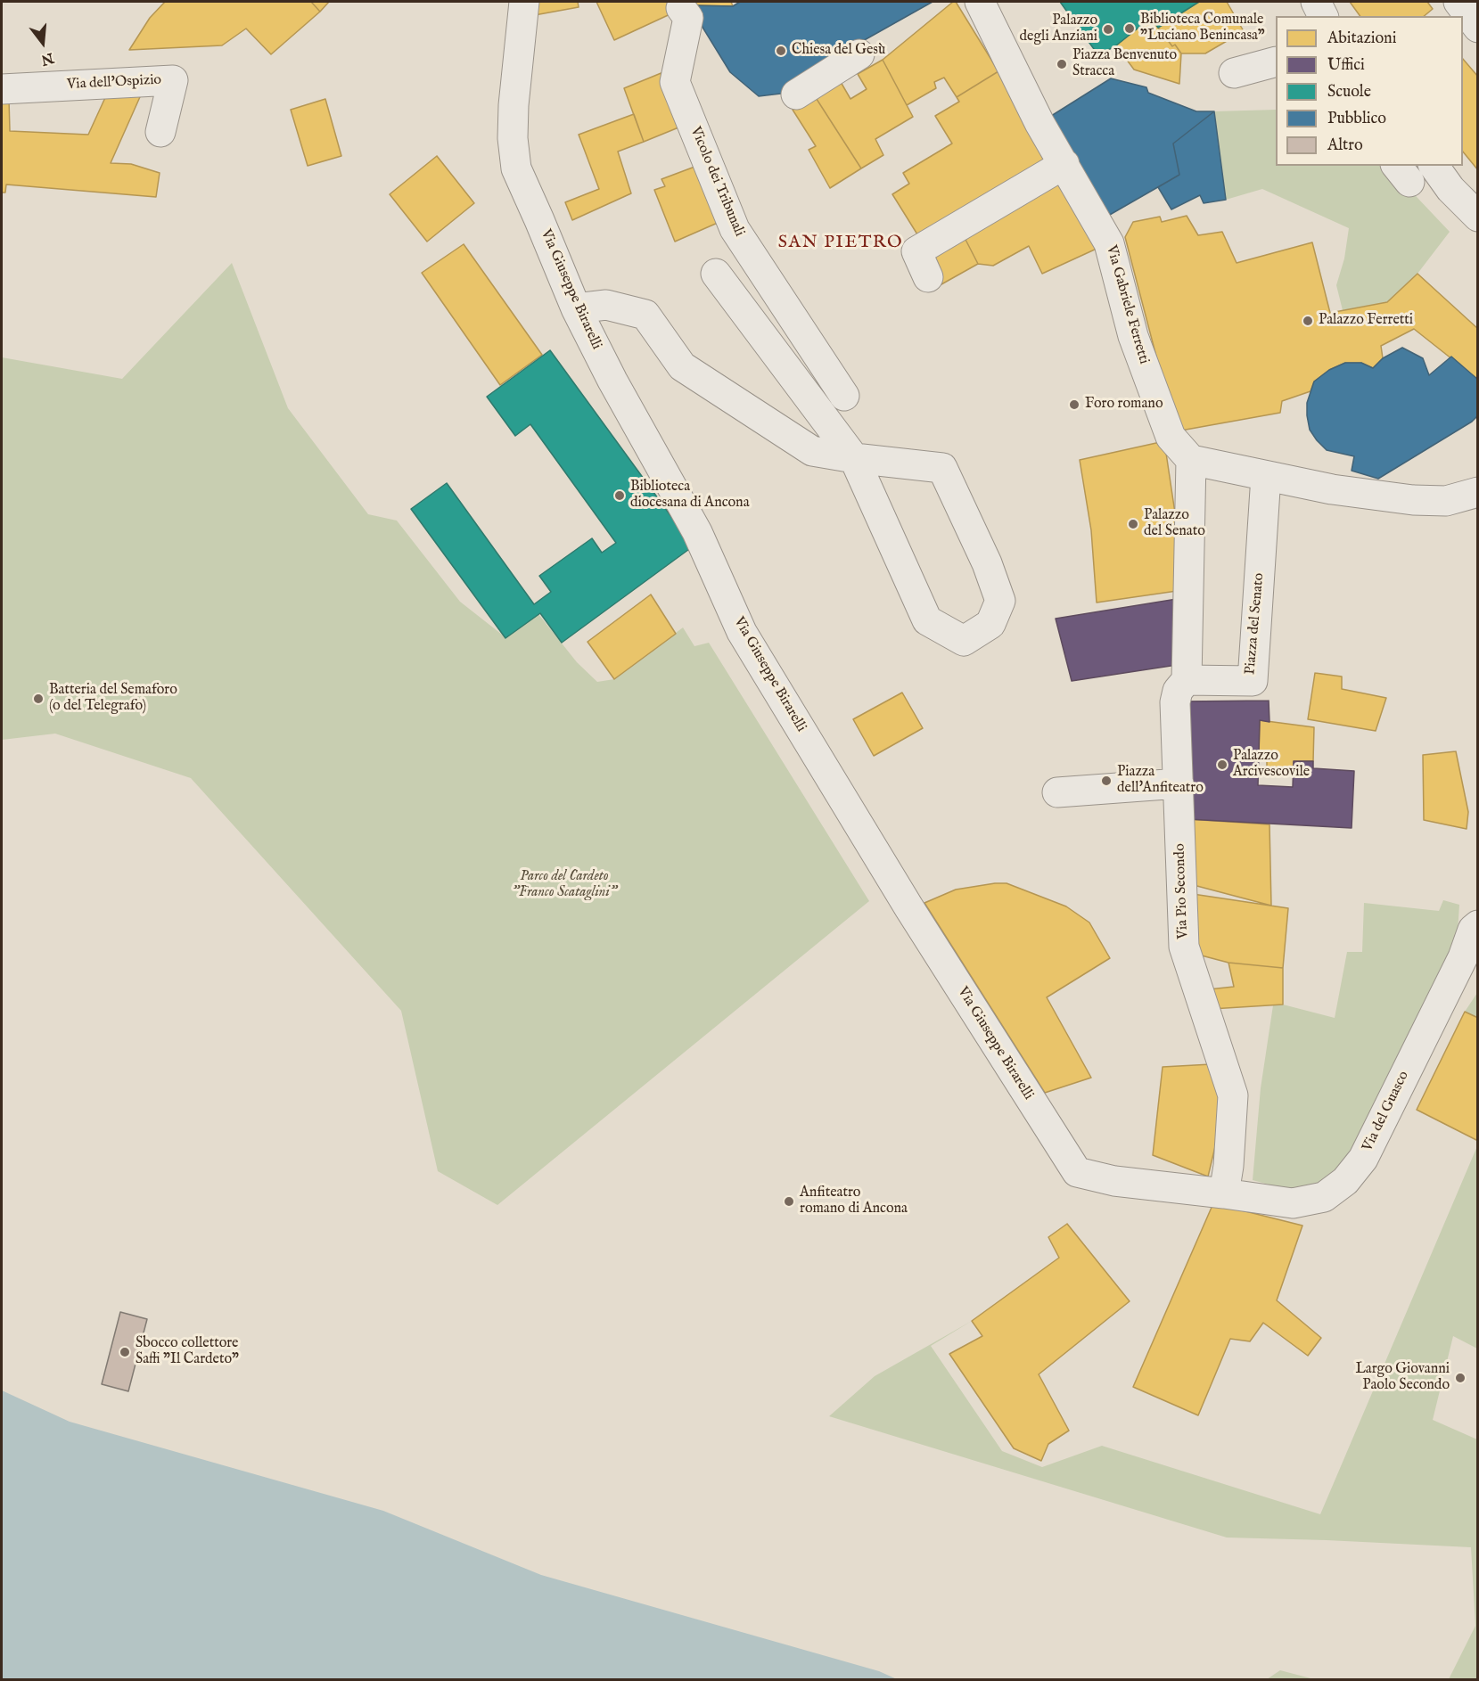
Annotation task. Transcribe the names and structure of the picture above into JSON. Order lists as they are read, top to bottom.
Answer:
{
  "streets": {
    "street": [
      "Via dell'Ospizio",
      "Vicolo dei Tribunali",
      "Via Giuseppe Birarelli",
      "Via Gabriele Ferretti",
      "Piazza del Senato",
      "Via Pio Secondo",
      "Via del Guasco"
    ]
  },
  "crossings": [
    ["Via Giuseppe Birarelli", "Via Pio Secondo"],
    ["Via Giuseppe Birarelli", "Via del Guasco"],
    ["Piazza del Senato", "Via Pio Secondo"],
    ["Via Pio Secondo", "Via del Guasco"]
  ],
  "districts": ["SAN PIETRO"],
  "parks": ["Parco del Cardeto \"Franco Scataglini\""],
  "places": [
    "Biblioteca Comunale \"Luciano Benincasa\"",
    "Palazzo degli Anziani",
    "Chiesa del Gesù",
    "Piazza Benvenuto Stracca",
    "Palazzo Ferretti",
    "Foro romano",
    "Biblioteca diocesana di Ancona",
    "Palazzo del Senato",
    "Batteria del Semaforo (o del Telegrafo)",
    "Palazzo Arcivescovile",
    "Piazza dell'Anfiteatro",
    "Anfiteatro romano di Ancona",
    "Sbocco collettore Saffi \"Il Cardeto\"",
    "Largo Giovanni Paolo Secondo"
  ],
  "legend": [
    "Abitazioni",
    "Uffici",
    "Scuole",
    "Pubblico",
    "Altro"
  ],
  "north": "bottom"
}
